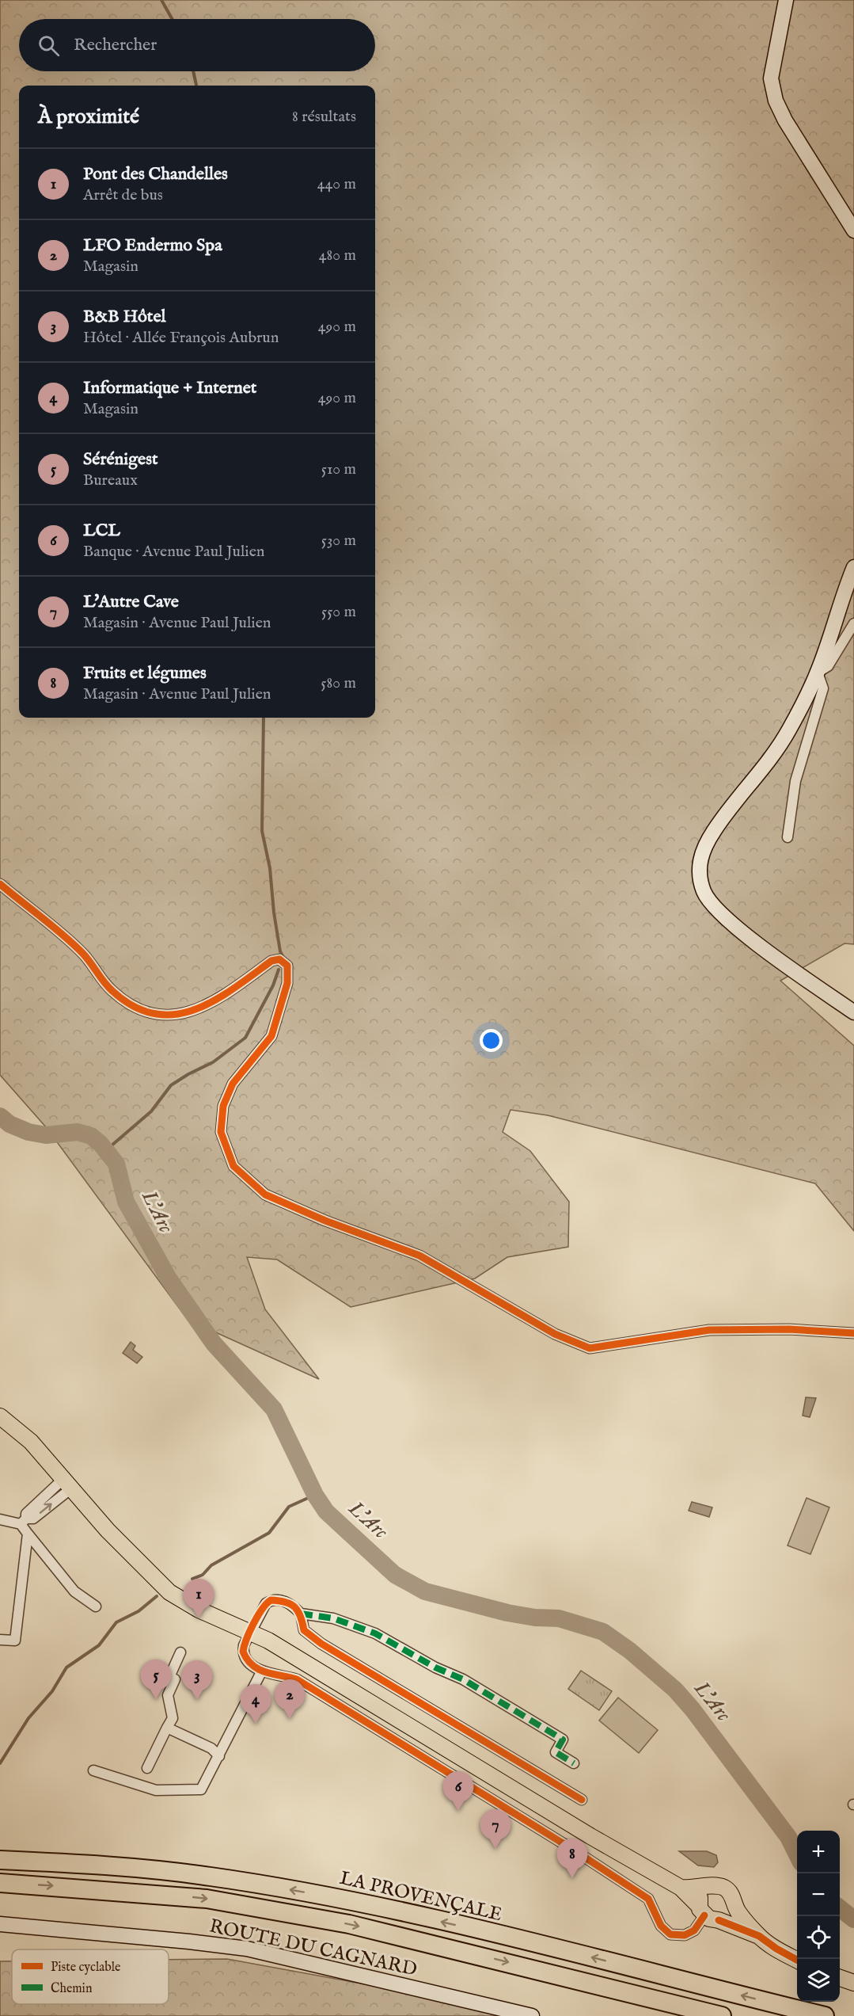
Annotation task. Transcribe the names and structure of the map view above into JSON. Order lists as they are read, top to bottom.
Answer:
{
  "streets": {
    "highway": ["LA PROVENÇALE"],
    "street": ["ROUTE DU CAGNARD"]
  },
  "water": ["L'Arc"],
  "legend": ["Piste cyclable", "Chemin"],
  "page": {
    "search": "Rechercher",
    "heading": ["À proximité", "8 résultats"],
    "list": [
      {
        "mark": "1",
        "name": "Pont des Chandelles",
        "note": "Arrêt de bus",
        "value": "440 m"
      },
      {
        "mark": "2",
        "name": "LFO Endermo Spa",
        "note": "Magasin",
        "value": "480 m"
      },
      {
        "mark": "3",
        "name": "B&B Hôtel",
        "note": "Hôtel · Allée François Aubrun",
        "value": "490 m"
      },
      {
        "mark": "4",
        "name": "Informatique + Internet",
        "note": "Magasin",
        "value": "490 m"
      },
      {
        "mark": "5",
        "name": "Sérénigest",
        "note": "Bureaux",
        "value": "510 m"
      },
      {
        "mark": "6",
        "name": "LCL",
        "note": "Banque · Avenue Paul Julien",
        "value": "530 m"
      },
      {
        "mark": "7",
        "name": "L'Autre Cave",
        "note": "Magasin · Avenue Paul Julien",
        "value": "550 m"
      },
      {
        "mark": "8",
        "name": "Fruits et légumes",
        "note": "Magasin · Avenue Paul Julien",
        "value": "580 m"
      }
    ],
    "pins": [
      "1",
      "5",
      "3",
      "2",
      "4",
      "6",
      "7",
      "8"
    ],
    "map_buttons": ["+", "−"]
  }
}
